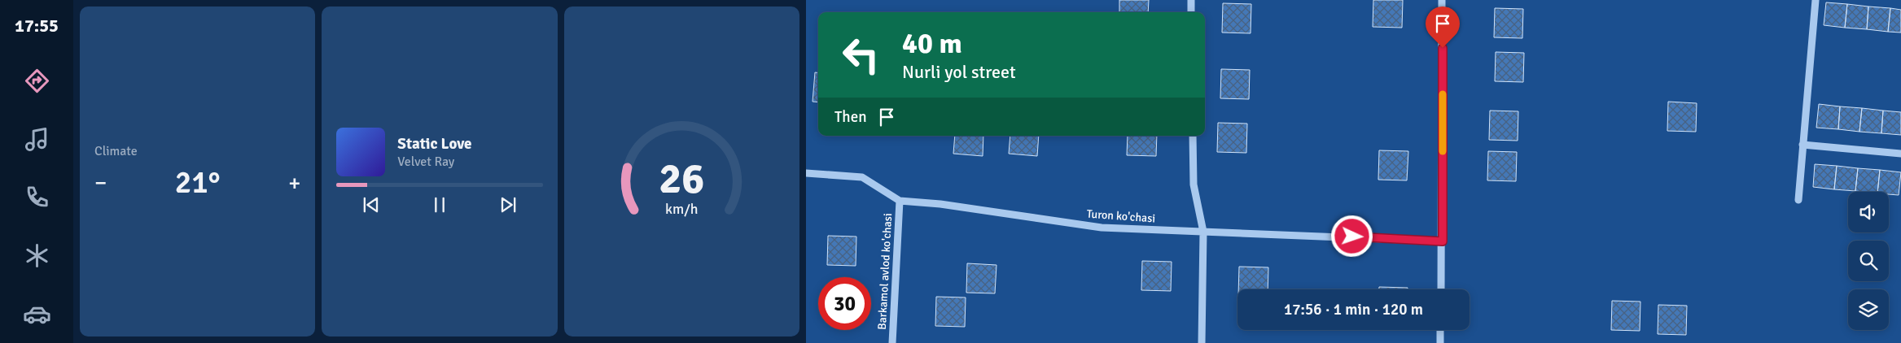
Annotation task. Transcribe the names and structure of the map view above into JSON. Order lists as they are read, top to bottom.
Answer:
{
  "streets": {
    "street": ["Turon ko'chasi", "Barkamol avlod ko'chasi"]
  },
  "crossings": [
    ["Turon ko'chasi", "Barkamol avlod ko'chasi"]
  ],
  "page": {
    "tabs": "17:55",
    "tile": "Climate",
    "turn": ["40 m", "Nurli yol street"],
    "then": "Then",
    "song": ["Static Love", "Velvet Ray"],
    "heat": ["−", "21°", "+"],
    "limit": "30",
    "trip": "17:56 · 1 min · 120 m",
    "gauge": ["26", "km/h"]
  }
}
